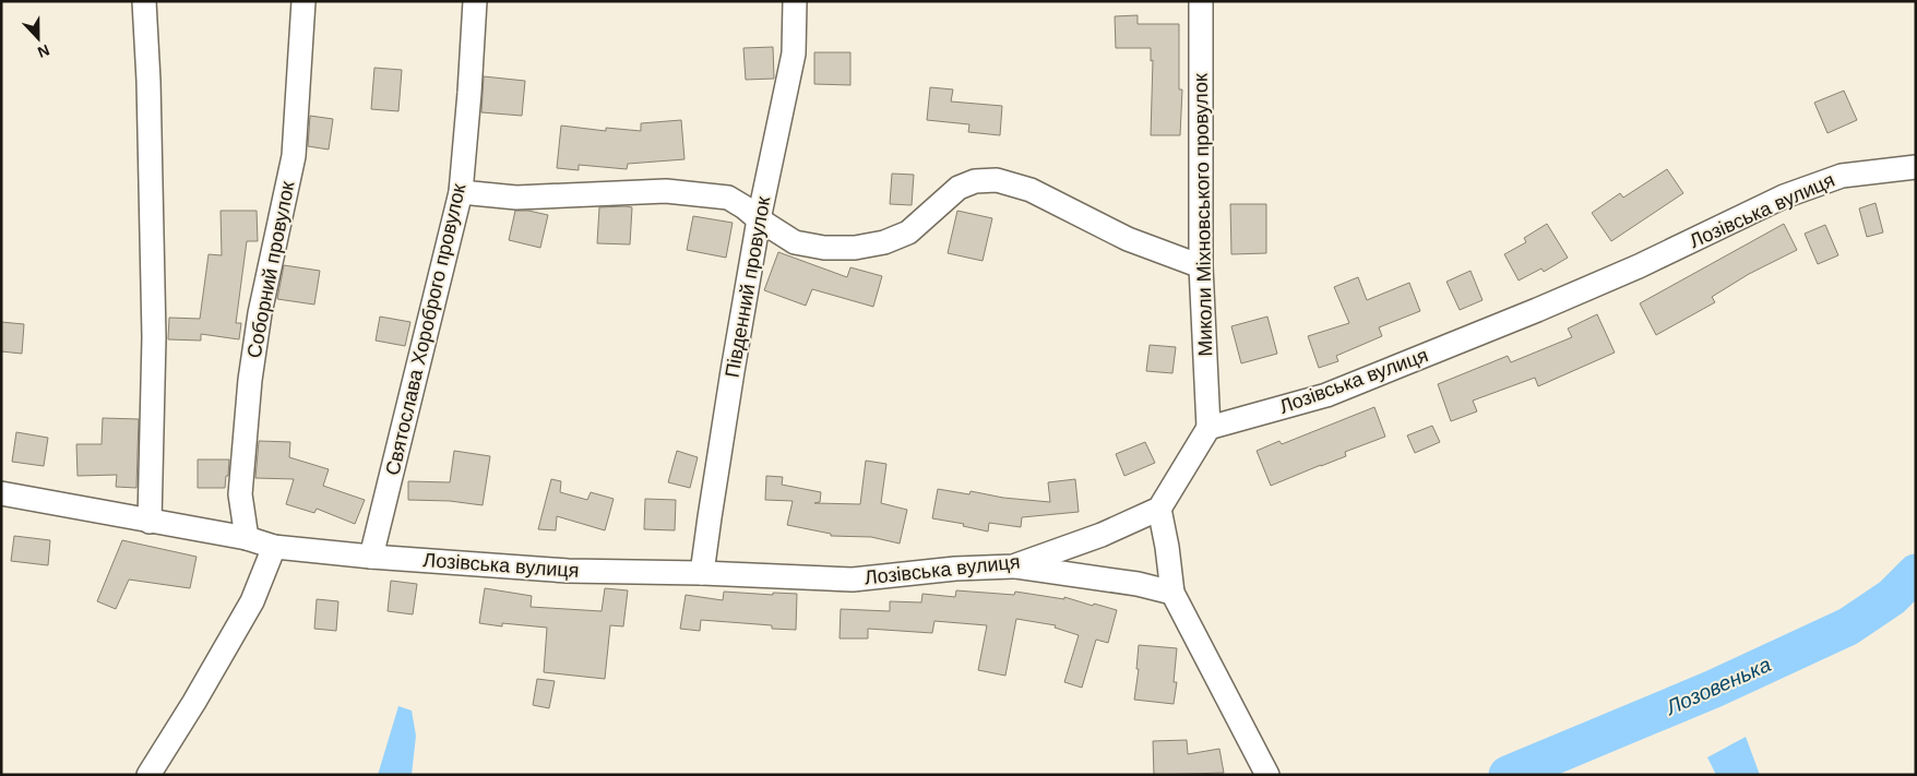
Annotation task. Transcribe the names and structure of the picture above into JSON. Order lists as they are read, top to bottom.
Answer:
{
  "streets": {
    "street": [
      "Лозівська вулиця",
      "Миколи Міхновського провулок",
      "Соборний провулок",
      "Південний провулок",
      "Святослава Хороброго провулок"
    ]
  },
  "crossings": [
    ["Лозівська вулиця", "Миколи Міхновського провулок"],
    ["Лозівська вулиця", "Соборний провулок"],
    ["Лозівська вулиця", "Південний провулок"],
    ["Лозівська вулиця", "Святослава Хороброго провулок"]
  ],
  "water": ["Лозовенька"],
  "north": "bottom"
}
